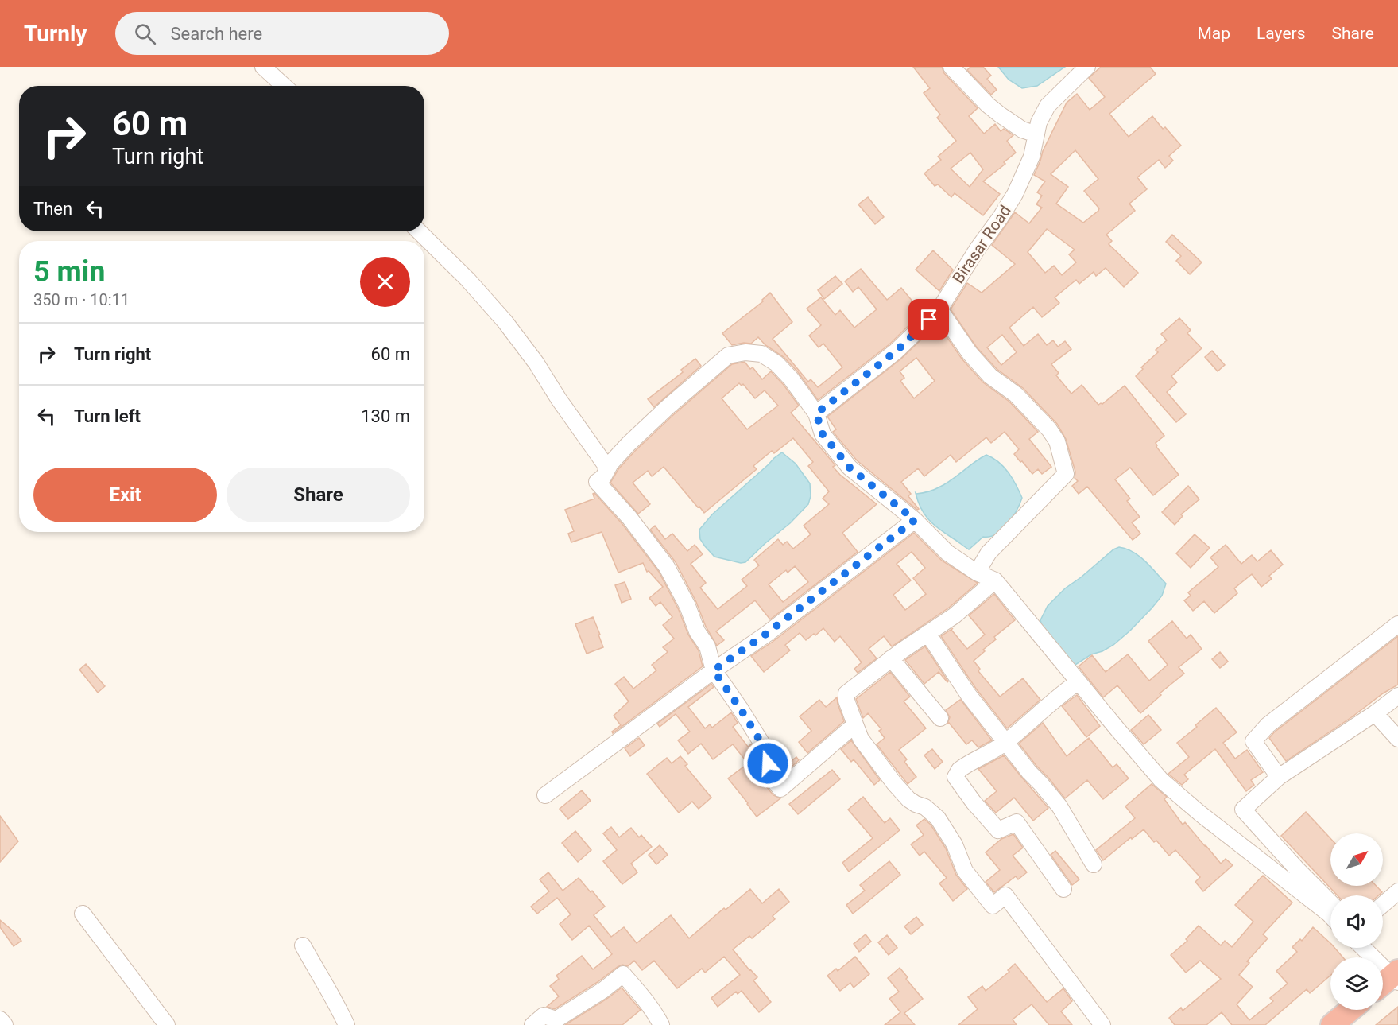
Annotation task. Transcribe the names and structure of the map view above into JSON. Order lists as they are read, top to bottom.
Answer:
{
  "streets": {
    "street": ["Birasar Road"]
  },
  "north": "top right",
  "page": {
    "header": "Turnly",
    "search": "Search here",
    "nav": ["Map", "Layers", "Share"],
    "turn": ["60 m", "Turn right"],
    "then": "Then",
    "heading": ["5 min", "350 m · 10:11"],
    "list": [
      {
        "name": "Turn right",
        "value": "60 m"
      },
      {
        "name": "Turn left",
        "value": "130 m"
      }
    ],
    "buttons": ["Exit", "Share"]
  }
}
